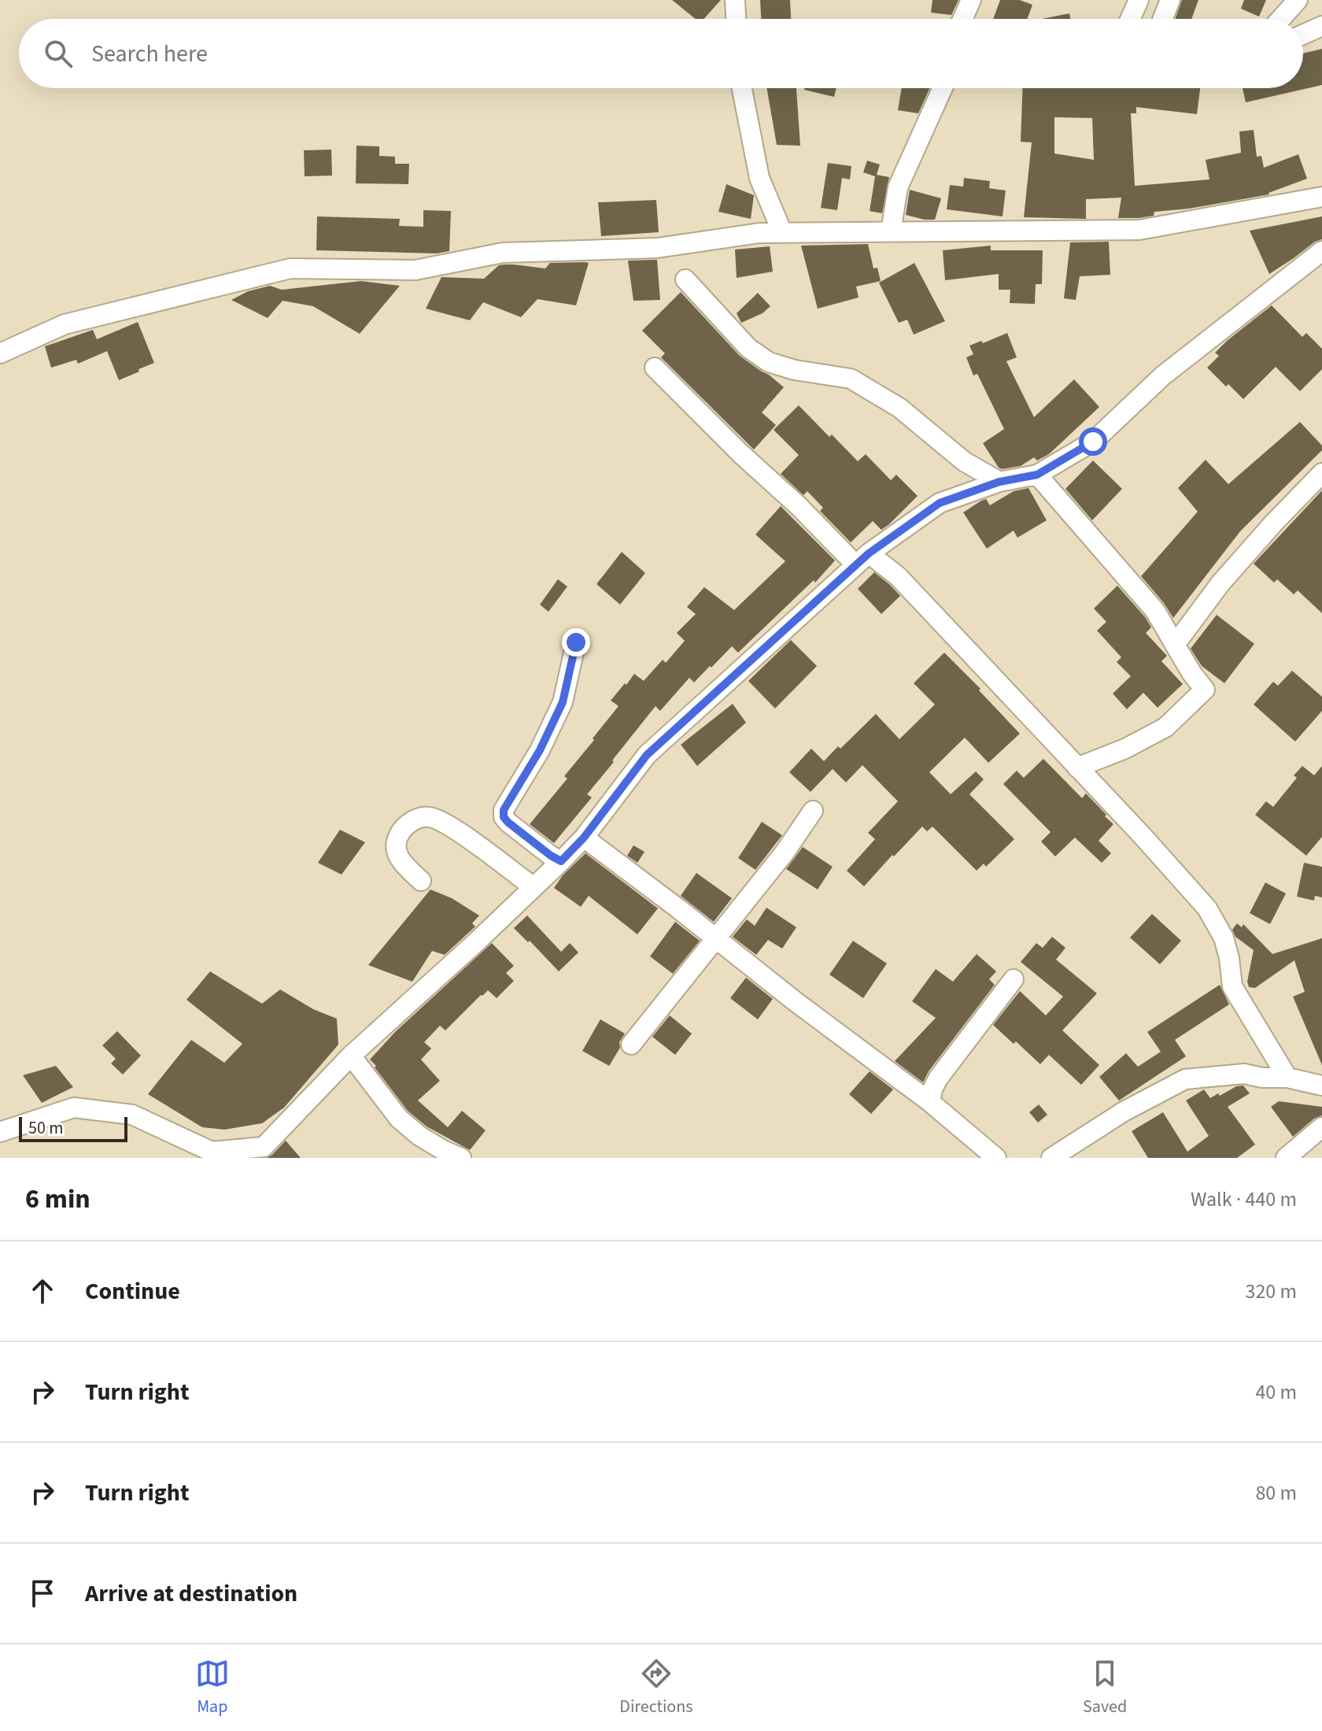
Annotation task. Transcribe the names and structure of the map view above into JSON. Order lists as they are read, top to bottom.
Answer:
{
  "scale_bar": "50 m",
  "page": {
    "search": "Search here",
    "scale": "50 m",
    "heading": ["6 min", "Walk · 440 m"],
    "list": [
      ["Continue", "320 m"],
      ["Turn right", "40 m"],
      ["Turn right", "80 m"],
      "Arrive at destination"
    ],
    "nav": ["Map", "Directions", "Saved"]
  }
}
